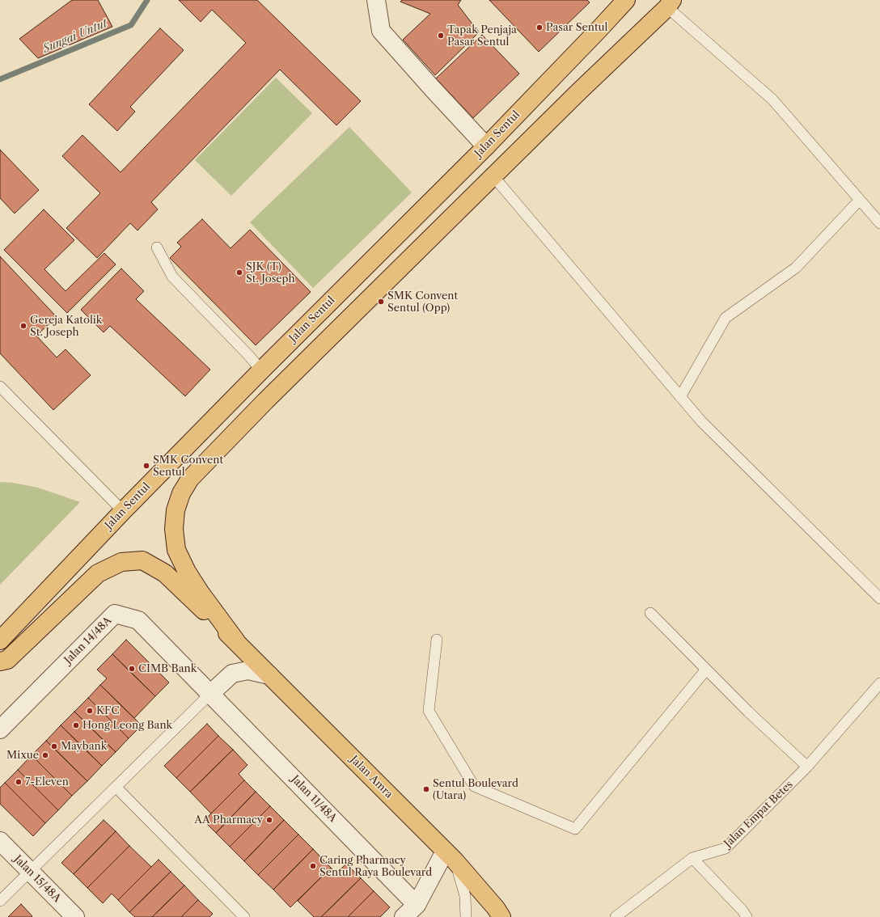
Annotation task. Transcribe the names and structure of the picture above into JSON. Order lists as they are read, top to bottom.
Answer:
{
  "streets": {
    "main road": ["Jalan Sentul", "Jalan Amra"],
    "street": ["Jalan 14/48A", "Jalan 11/48A", "Jalan 15/48A"],
    "lane": ["Jalan Empat Betes"]
  },
  "crossings": [
    ["Jalan 14/48A", "Jalan 11/48A"]
  ],
  "water": ["Sungai Untut"],
  "places": [
    "Pasar Sentul",
    "Tapak Penjaja Pasar Sentul",
    "SJK (T) St. Joseph",
    "SMK Convent Sentul (Opp)",
    "Gereja Katolik St. Joseph",
    "SMK Convent Sentul",
    "CIMB Bank",
    "KFC",
    "Hong Leong Bank",
    "Maybank",
    "Mixue",
    "7-Eleven",
    "Sentul Boulevard (Utara)",
    "AA Pharmacy",
    "Caring Pharmacy Sentul Raya Boulevard"
  ]
}
